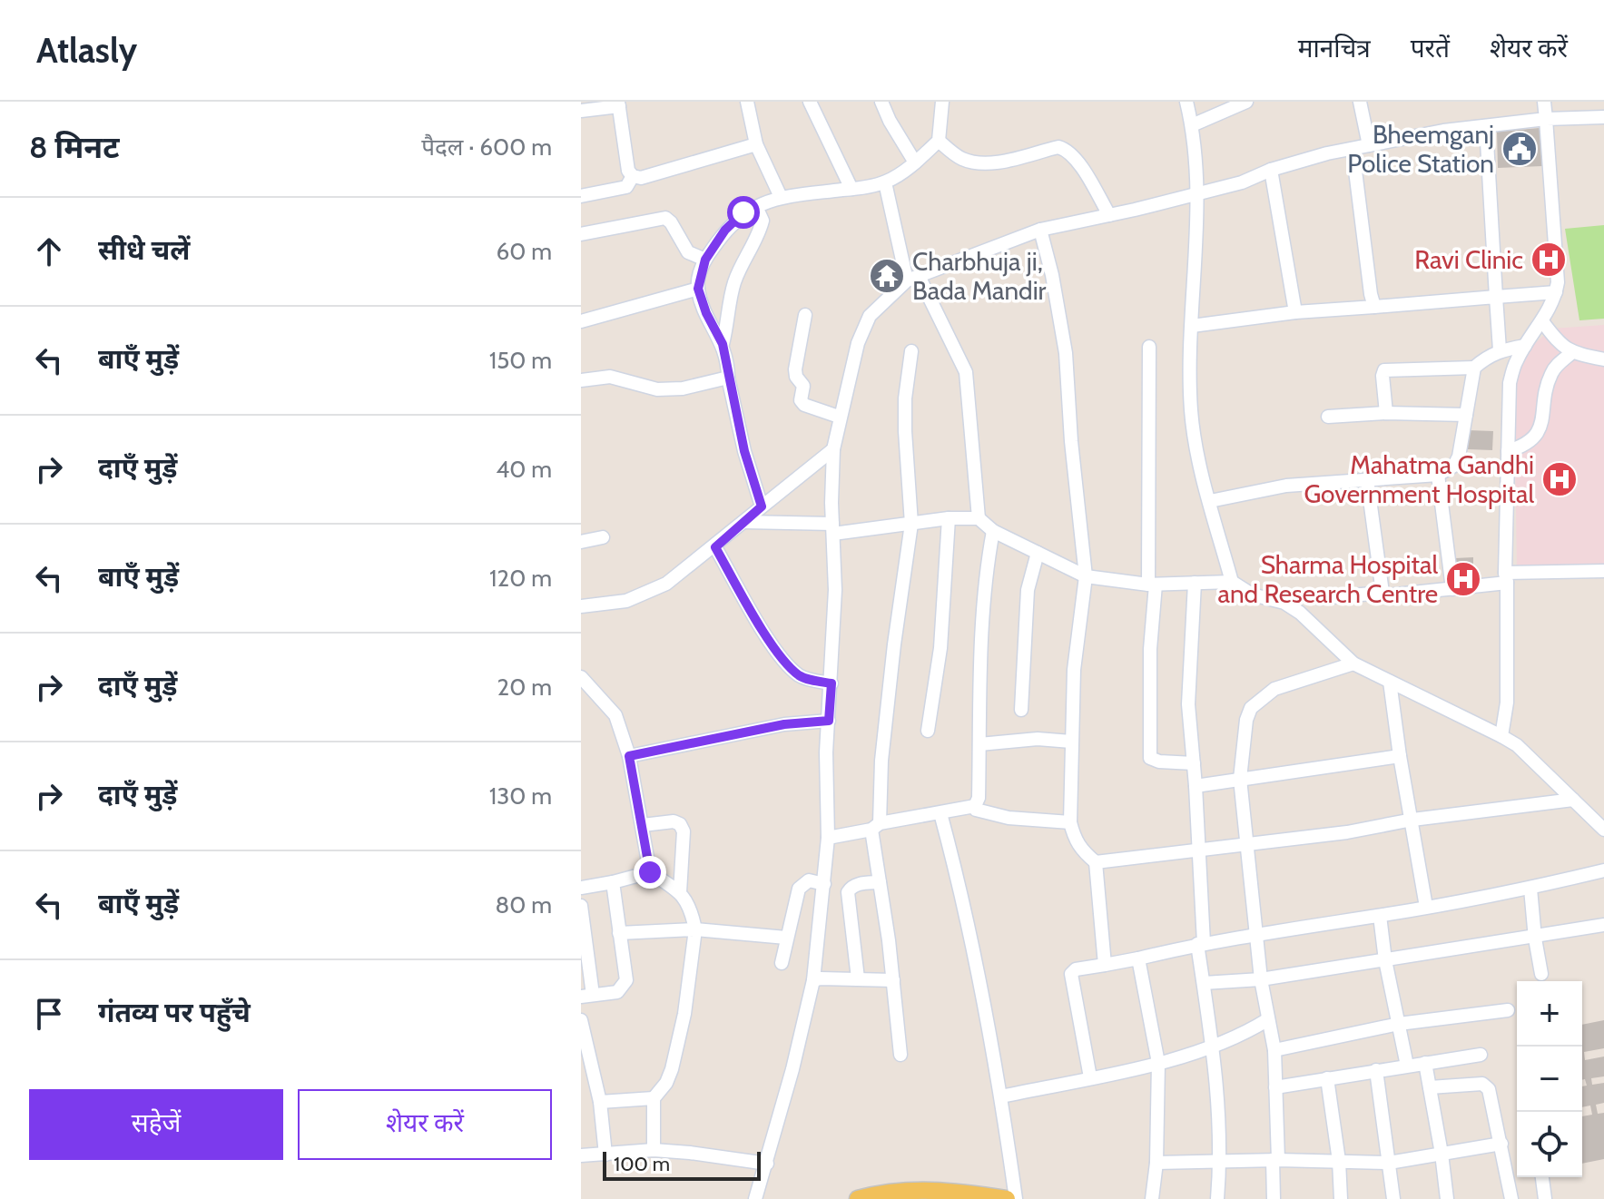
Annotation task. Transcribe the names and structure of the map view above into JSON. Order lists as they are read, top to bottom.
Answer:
{
  "places": {
    "public building": ["Bheemganj Police Station"],
    "hospital": ["Ravi Clinic", "Mahatma Gandhi Government Hospital", "Sharma Hospital and Research Centre"],
    "temple": ["Charbhuja ji, Bada Mandir"]
  },
  "scale_bar": "100 m",
  "page": {
    "header": "Atlasly",
    "nav": ["मानचित्र", "परतें", "शेयर करें"],
    "heading": ["8 मिनट", "पैदल · 600 m"],
    "list": [
      ["सीधे चलें", "60 m"],
      ["बाएँ मुड़ें", "150 m"],
      ["दाएँ मुड़ें", "40 m"],
      ["बाएँ मुड़ें", "120 m"],
      ["दाएँ मुड़ें", "20 m"],
      ["दाएँ मुड़ें", "130 m"],
      ["बाएँ मुड़ें", "80 m"],
      "गंतव्य पर पहुँचे"
    ],
    "map_buttons": ["+", "−"],
    "buttons": ["सहेजें", "शेयर करें"],
    "scale": "100 m"
  }
}
